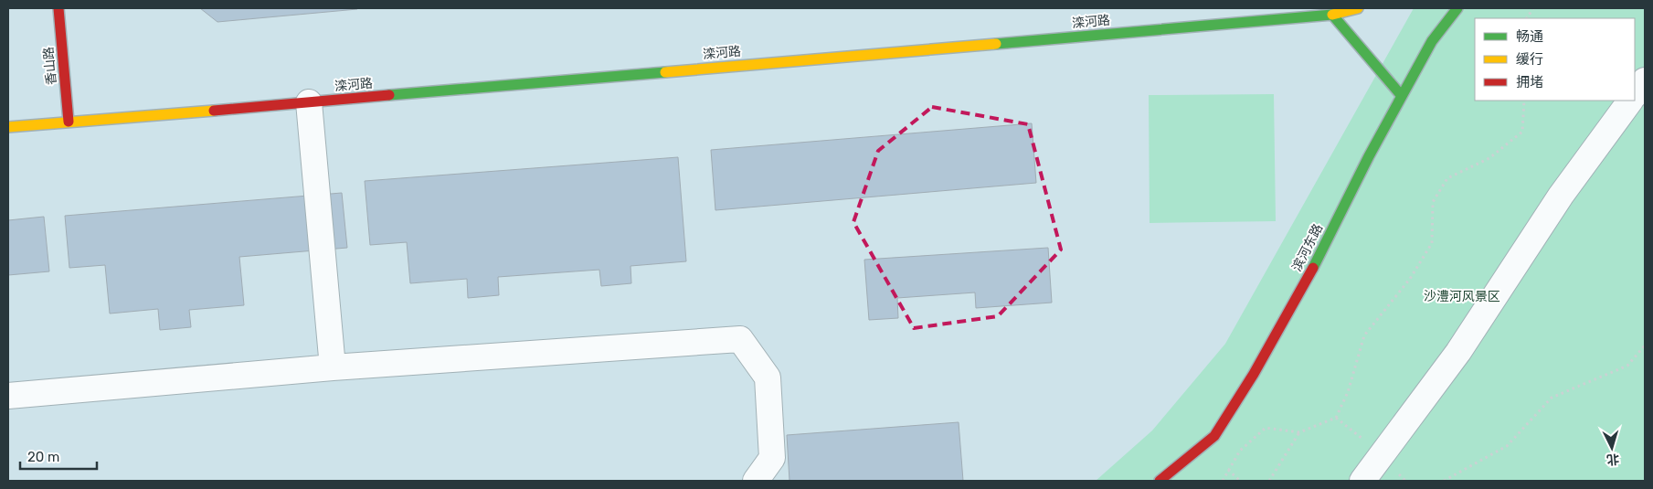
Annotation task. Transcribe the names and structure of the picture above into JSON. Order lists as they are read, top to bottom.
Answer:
{
  "streets": {
    "street": ["滦河路", "香山路", "滨河东路"]
  },
  "crossings": [
    ["滦河路", "香山路"]
  ],
  "parks": ["沙澧河风景区"],
  "legend": ["畅通", "缓行", "拥堵"],
  "scale_bar": "20 m",
  "north": "bottom"
}
